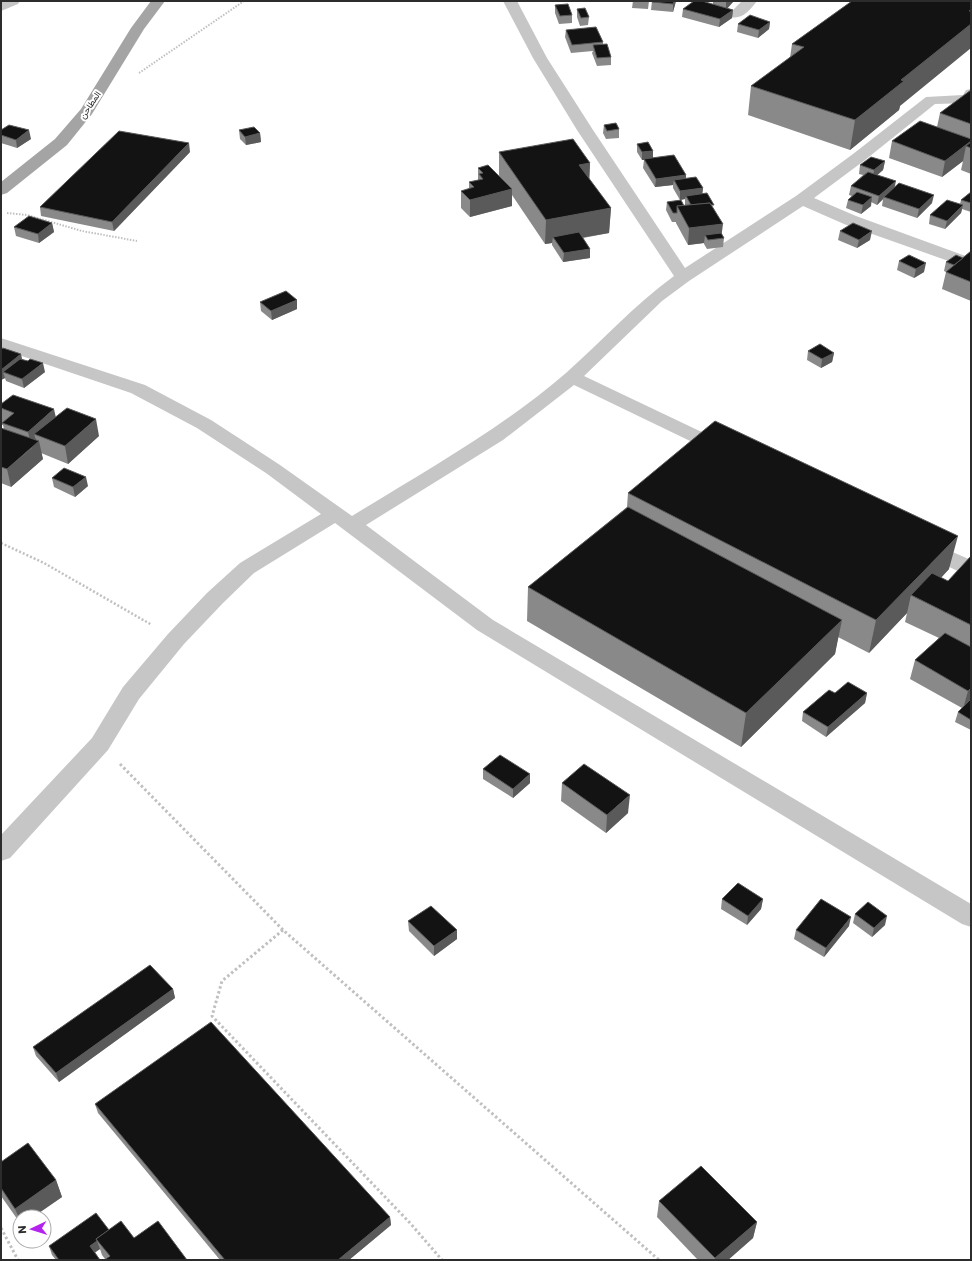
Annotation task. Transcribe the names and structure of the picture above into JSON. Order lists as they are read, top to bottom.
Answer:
{
  "streets": {
    "main road": ["المطاحن"]
  },
  "north": "left"
}
